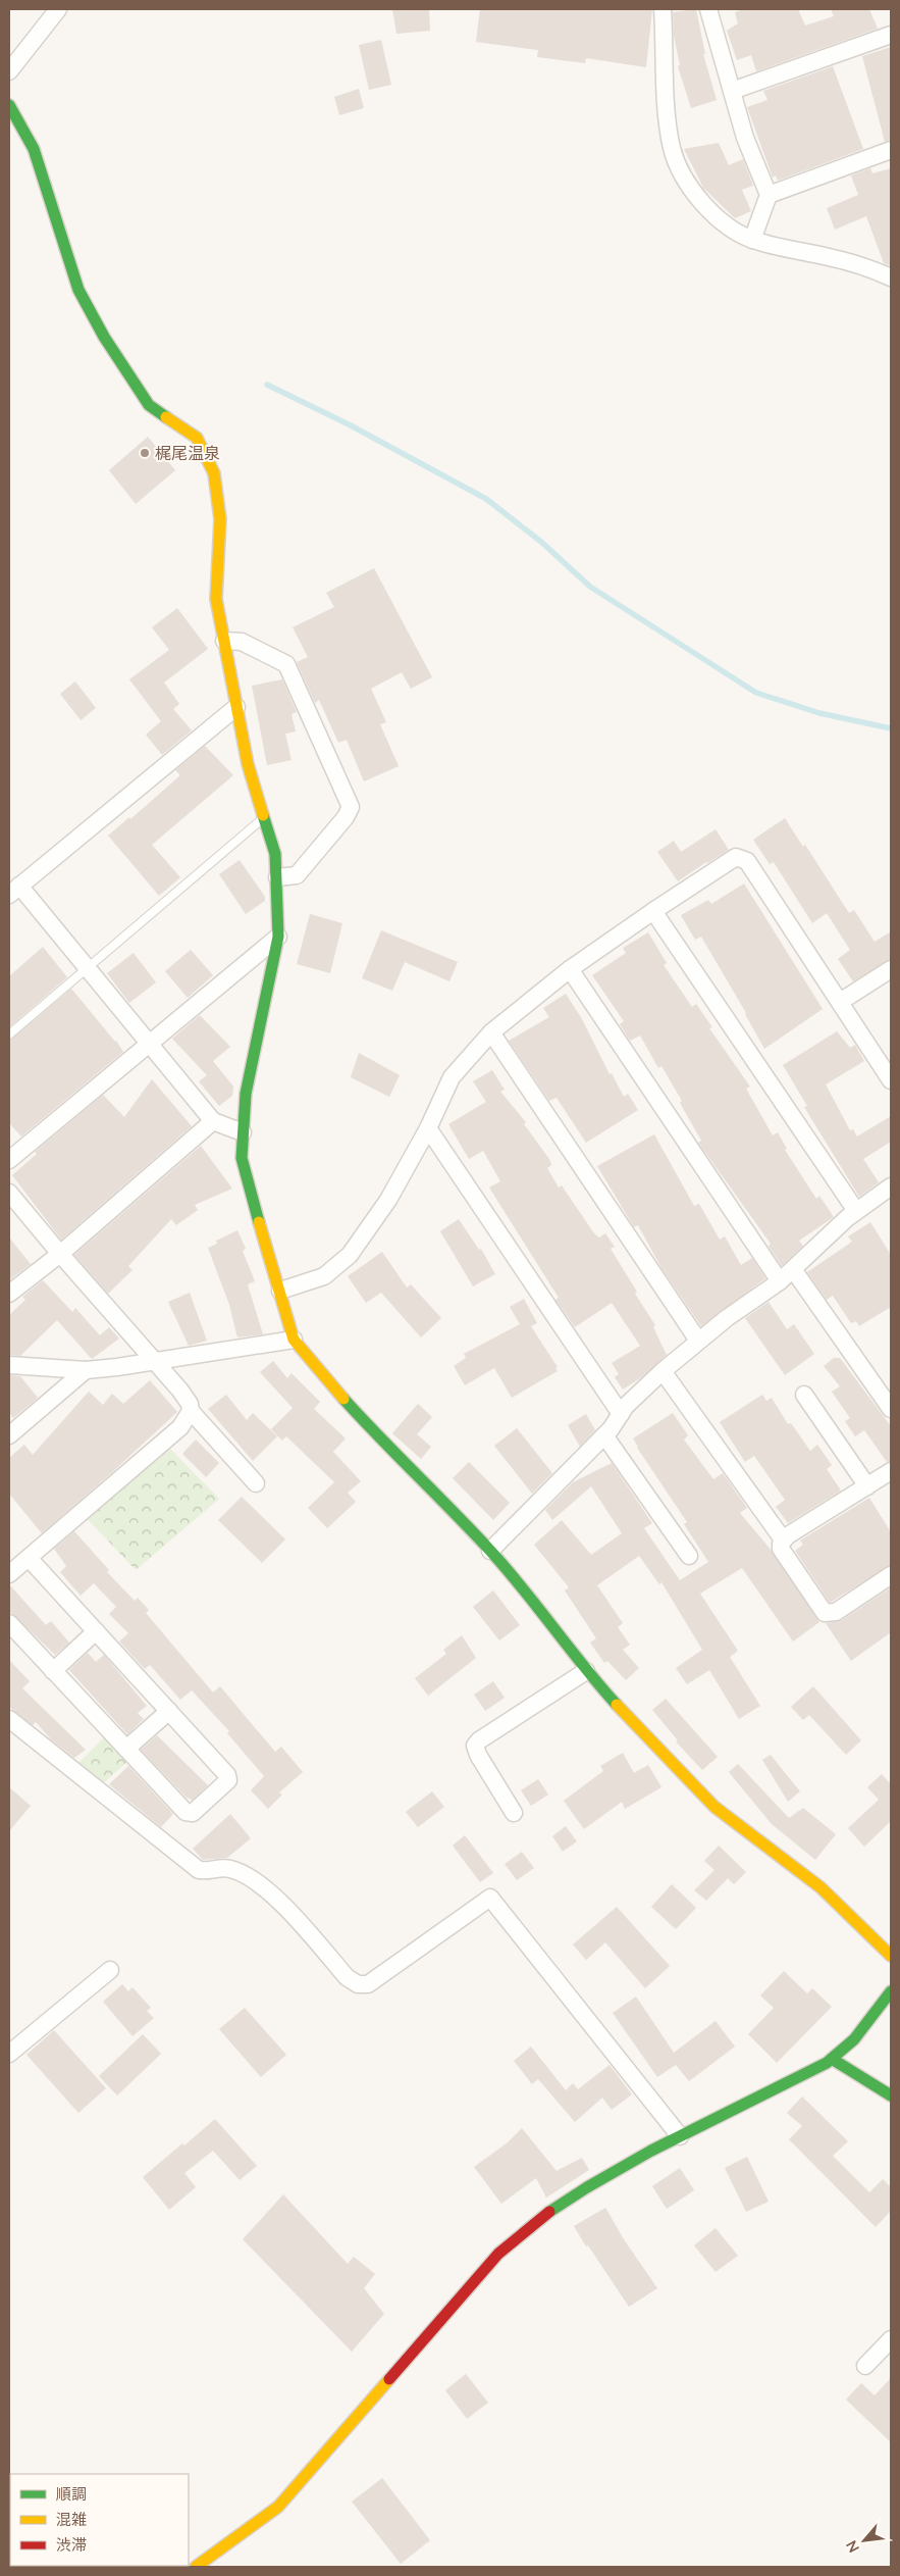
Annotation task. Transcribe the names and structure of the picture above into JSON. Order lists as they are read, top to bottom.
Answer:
{
  "places": ["梶尾温泉"],
  "legend": ["順調", "混雑", "渋滞"],
  "north": "bottom left"
}
